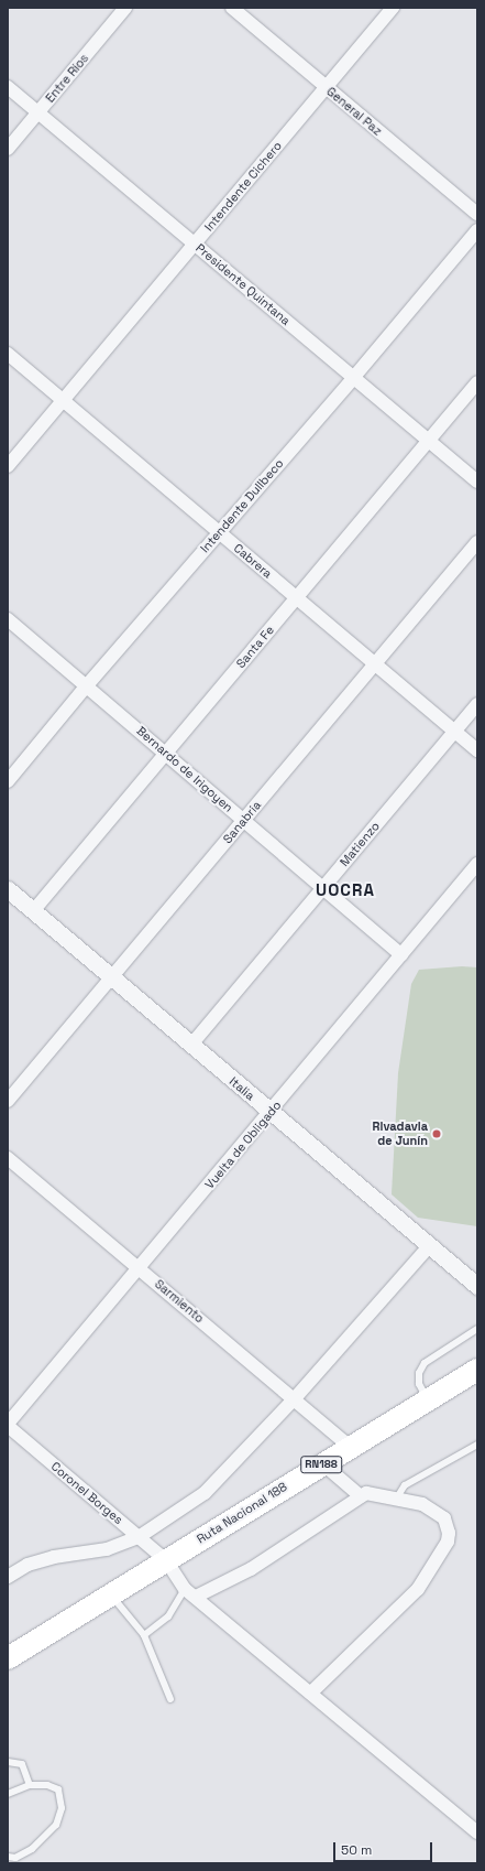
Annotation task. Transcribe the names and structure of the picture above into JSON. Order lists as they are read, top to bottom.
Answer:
{
  "streets": {
    "highway": ["RN188", "Ruta Nacional 188"],
    "street": [
      "Entre Ríos",
      "General Paz",
      "Intendente Cichero",
      "Presidente Quintana",
      "Intendente Dullbeco",
      "Cabrera",
      "Santa Fe",
      "Bernardo de Irigoyen",
      "Sanabria",
      "Matienzo",
      "Italia",
      "Vuelta de Obligado",
      "Sarmiento",
      "Coronel Borges"
    ]
  },
  "crossings": [
    ["Entre Ríos", "Presidente Quintana"],
    ["General Paz", "Intendente Cichero"],
    ["Intendente Cichero", "Presidente Quintana"],
    ["Intendente Cichero", "Cabrera"],
    ["Presidente Quintana", "Intendente Dullbeco"],
    ["Presidente Quintana", "Santa Fe"],
    ["Intendente Dullbeco", "Cabrera"],
    ["Intendente Dullbeco", "Bernardo de Irigoyen"],
    ["Cabrera", "Santa Fe"],
    ["Cabrera", "Sanabria"],
    ["Cabrera", "Matienzo"],
    ["Santa Fe", "Bernardo de Irigoyen"],
    ["Santa Fe", "Italia"],
    ["Bernardo de Irigoyen", "Sanabria"],
    ["Bernardo de Irigoyen", "Matienzo"],
    ["Bernardo de Irigoyen", "Vuelta de Obligado"],
    ["Sanabria", "Italia"],
    ["Matienzo", "Italia"],
    ["Italia", "Vuelta de Obligado"],
    ["Vuelta de Obligado", "Sarmiento"],
    ["Vuelta de Obligado", "Coronel Borges"],
    ["Sarmiento", "Ruta Nacional 188"],
    ["Coronel Borges", "Ruta Nacional 188"]
  ],
  "districts": ["UOCRA"],
  "places": ["Rivadavia de Junín"],
  "scale_bar": "50 m"
}
